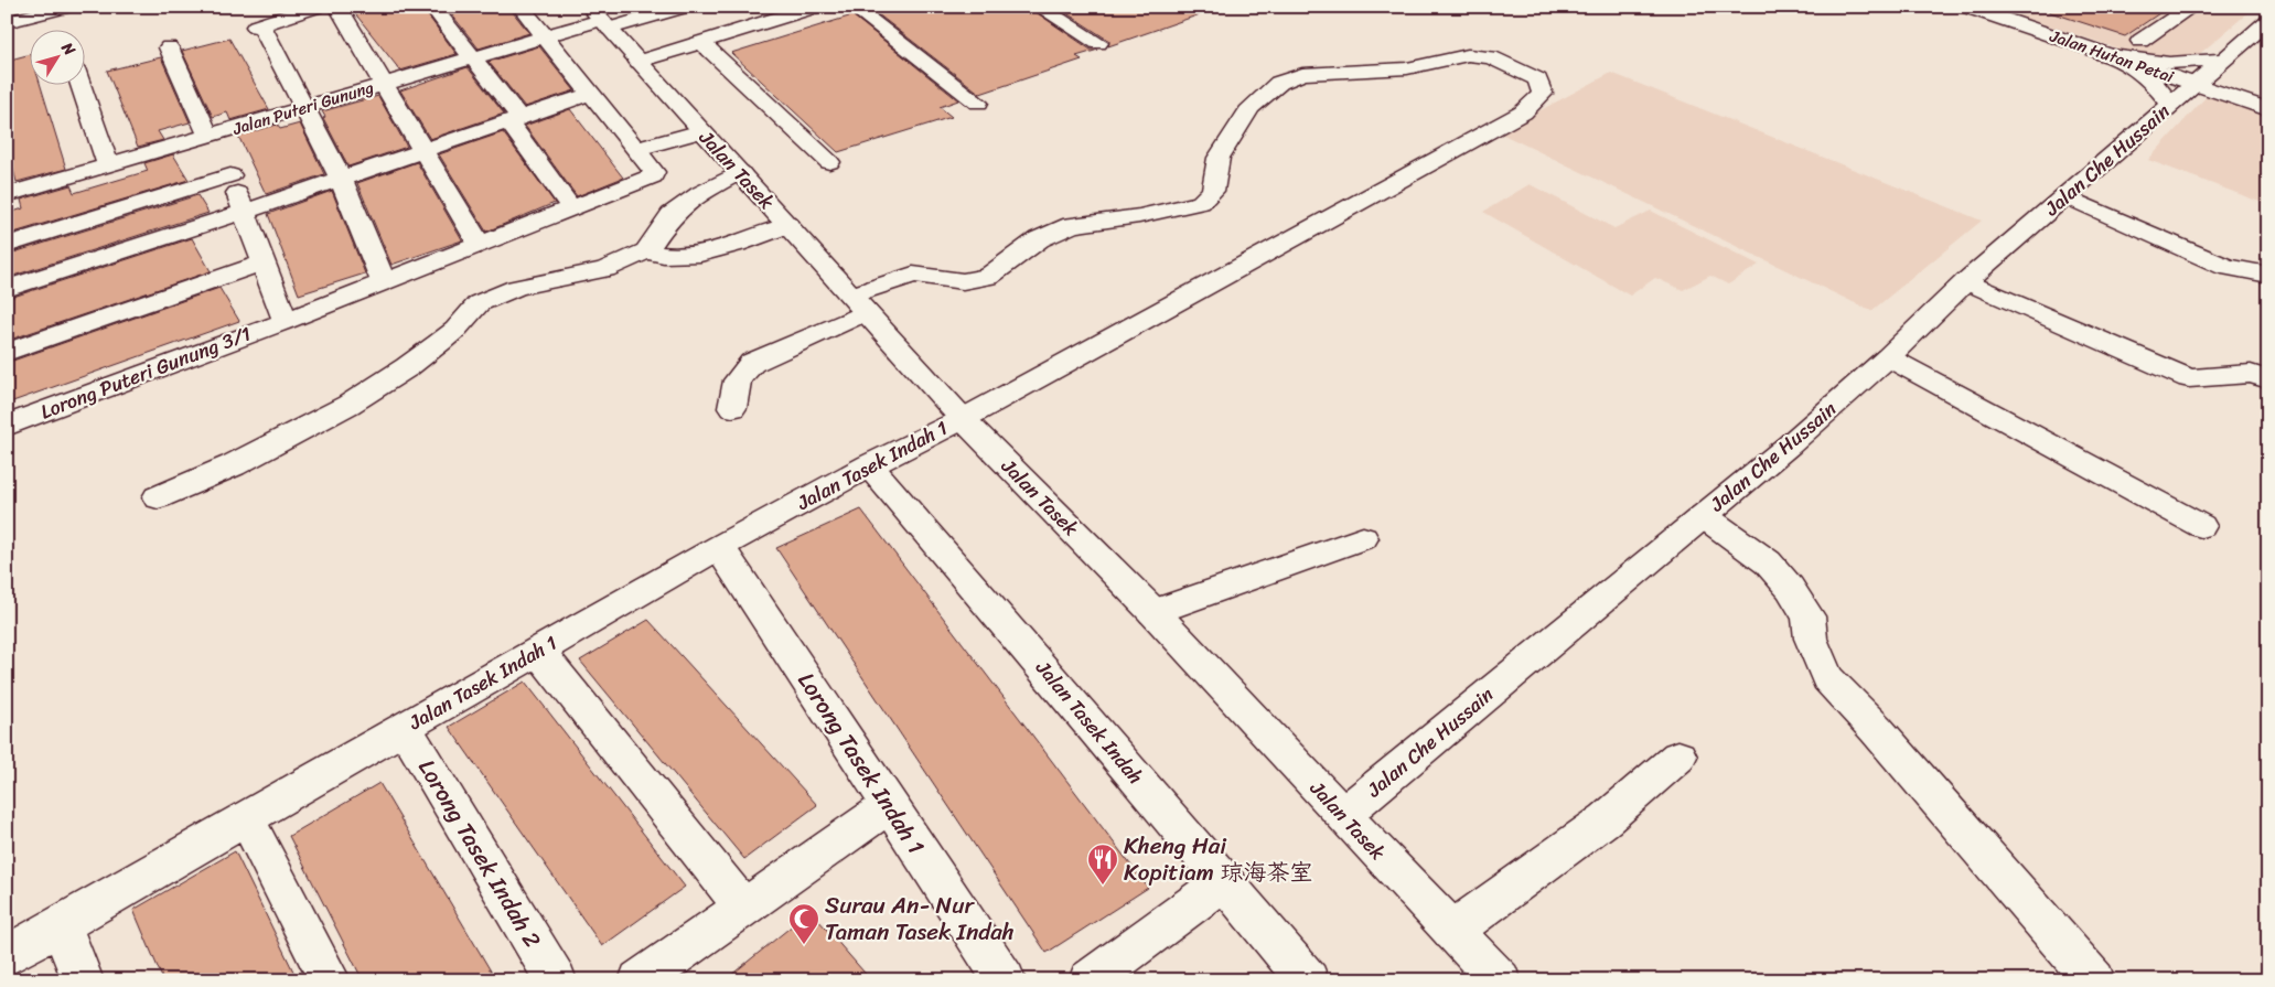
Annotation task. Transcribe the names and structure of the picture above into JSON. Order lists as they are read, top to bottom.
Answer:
{
  "streets": {
    "street": [
      "Jalan Hutan Petai",
      "Jalan Puteri Gunung",
      "Jalan Che Hussain",
      "Jalan Tasek",
      "Lorong Puteri Gunung 3/1",
      "Jalan Tasek Indah 1",
      "Jalan Tasek Indah",
      "Lorong Tasek Indah 1",
      "Lorong Tasek Indah 2"
    ]
  },
  "crossings": [
    ["Jalan Hutan Petai", "Jalan Che Hussain"],
    ["Jalan Puteri Gunung", "Jalan Tasek"],
    ["Jalan Che Hussain", "Jalan Tasek"],
    ["Jalan Tasek", "Jalan Tasek Indah 1"],
    ["Jalan Tasek Indah 1", "Jalan Tasek Indah"],
    ["Jalan Tasek Indah 1", "Lorong Tasek Indah 1"],
    ["Jalan Tasek Indah 1", "Lorong Tasek Indah 2"]
  ],
  "places": {
    "restaurant": ["Kheng Hai Kopitiam 琼海茶室"],
    "mosque": ["Surau An- Nur Taman Tasek Indah"]
  },
  "north": "top right"
}
